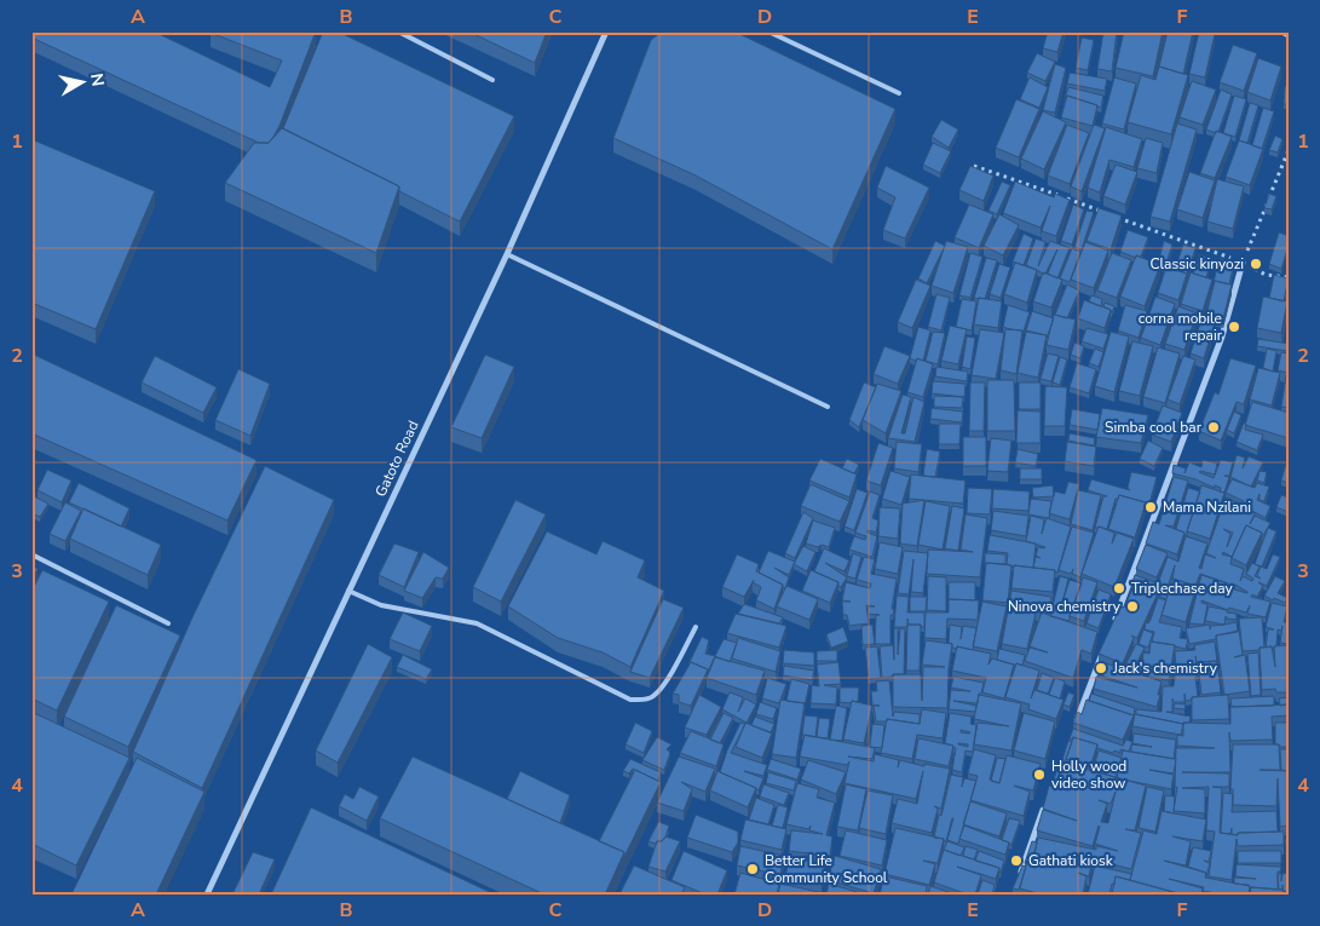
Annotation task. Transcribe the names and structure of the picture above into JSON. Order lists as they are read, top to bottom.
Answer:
{
  "streets": {
    "street": ["Gatoto Road"]
  },
  "places": [
    "Classic kinyozi",
    "corna mobile repair",
    "Simba cool bar",
    "Mama Nzilani",
    "Triplechase day",
    "Ninova chemistry",
    "Jack's chemistry",
    "Holly wood video show",
    "Gathati kiosk",
    "Better Life Community School"
  ],
  "north": "right",
  "grid": {
    "columns": [
      "A",
      "B",
      "C",
      "D",
      "E",
      "F"
    ],
    "rows": [
      "1",
      "2",
      "3",
      "4"
    ]
  }
}
